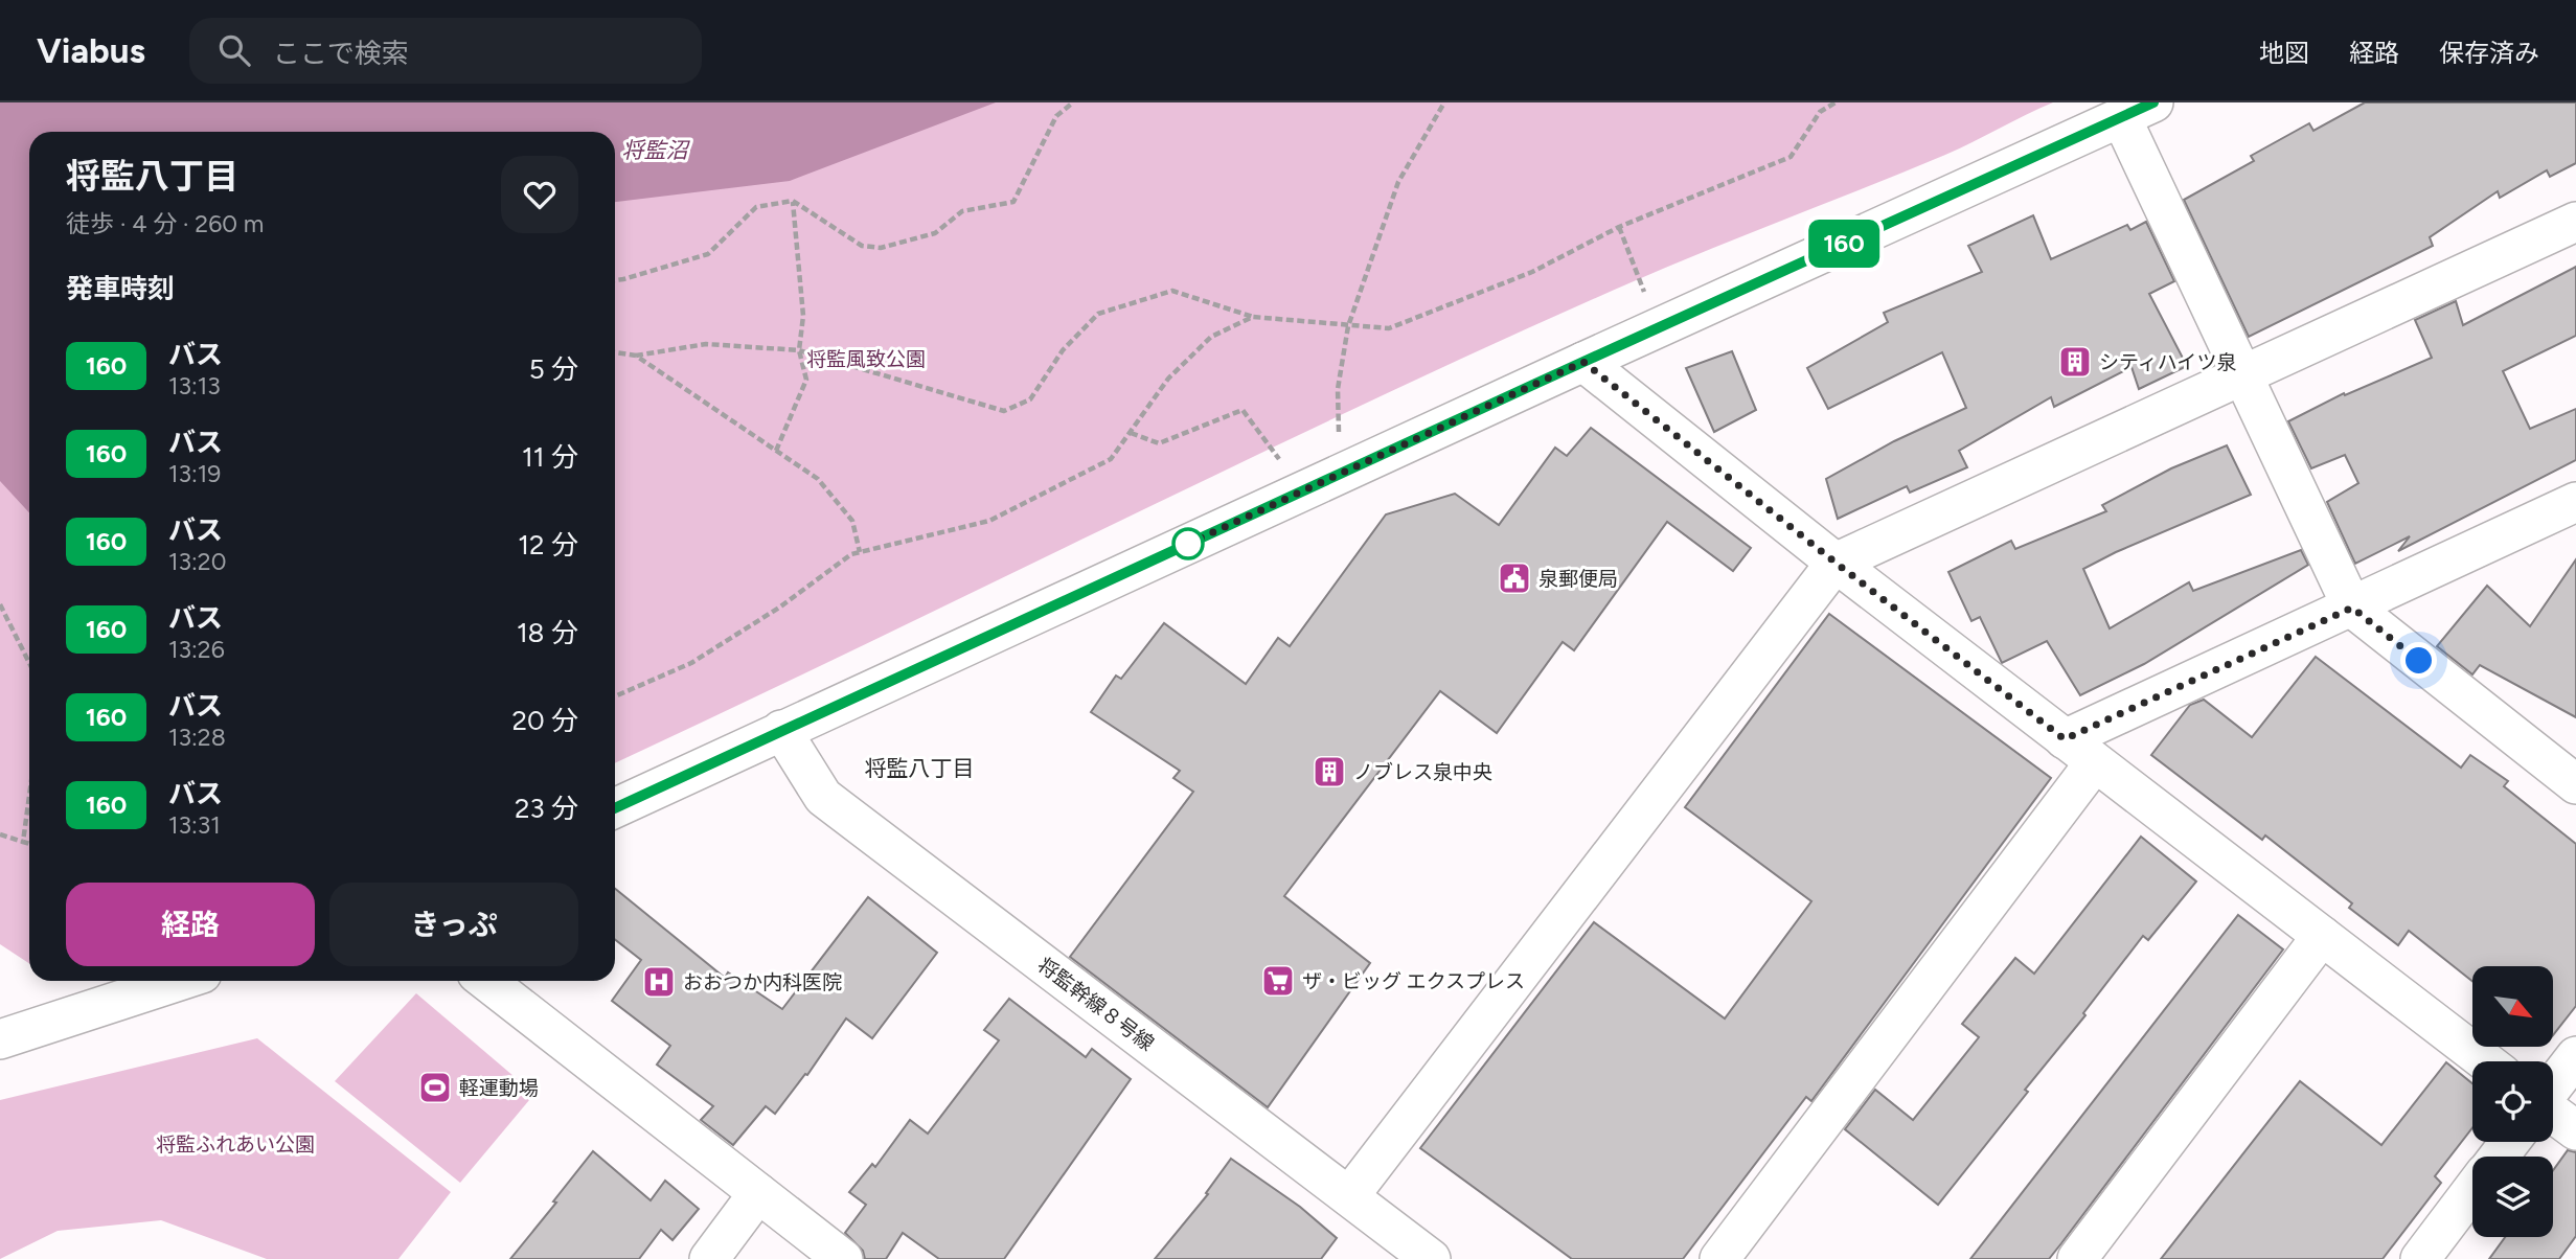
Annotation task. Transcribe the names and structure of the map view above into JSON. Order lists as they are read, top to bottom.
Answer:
{
  "streets": {
    "street": ["将監幹線８号線"]
  },
  "districts": ["将監八丁目"],
  "water": ["将監沼"],
  "parks": ["将監風致公園", "将監ふれあい公園"],
  "places": {
    "building": ["シティハイツ泉", "ノブレス泉中央"],
    "public building": ["泉郵便局"],
    "supermarket": ["ザ・ビッグ エクスプレス"],
    "hospital": ["おおつか内科医院"],
    "sports": ["軽運動場"]
  },
  "lines": ["bus line 160"],
  "north": "bottom right",
  "page": {
    "header": "Viabus",
    "search": "ここで検索",
    "nav": ["地図", "経路", "保存済み"],
    "on_map": "160",
    "heading": [
      ["将監八丁目", "徒歩 · 4 分 · 260 m"],
      "発車時刻"
    ],
    "list": [
      {
        "mark": "160",
        "name": "バス",
        "note": "13:13",
        "value": "5 分"
      },
      {
        "mark": "160",
        "name": "バス",
        "note": "13:19",
        "value": "11 分"
      },
      {
        "mark": "160",
        "name": "バス",
        "note": "13:20",
        "value": "12 分"
      },
      {
        "mark": "160",
        "name": "バス",
        "note": "13:26",
        "value": "18 分"
      },
      {
        "mark": "160",
        "name": "バス",
        "note": "13:28",
        "value": "20 分"
      },
      {
        "mark": "160",
        "name": "バス",
        "note": "13:31",
        "value": "23 分"
      }
    ],
    "buttons": ["経路", "きっぷ"]
  }
}
